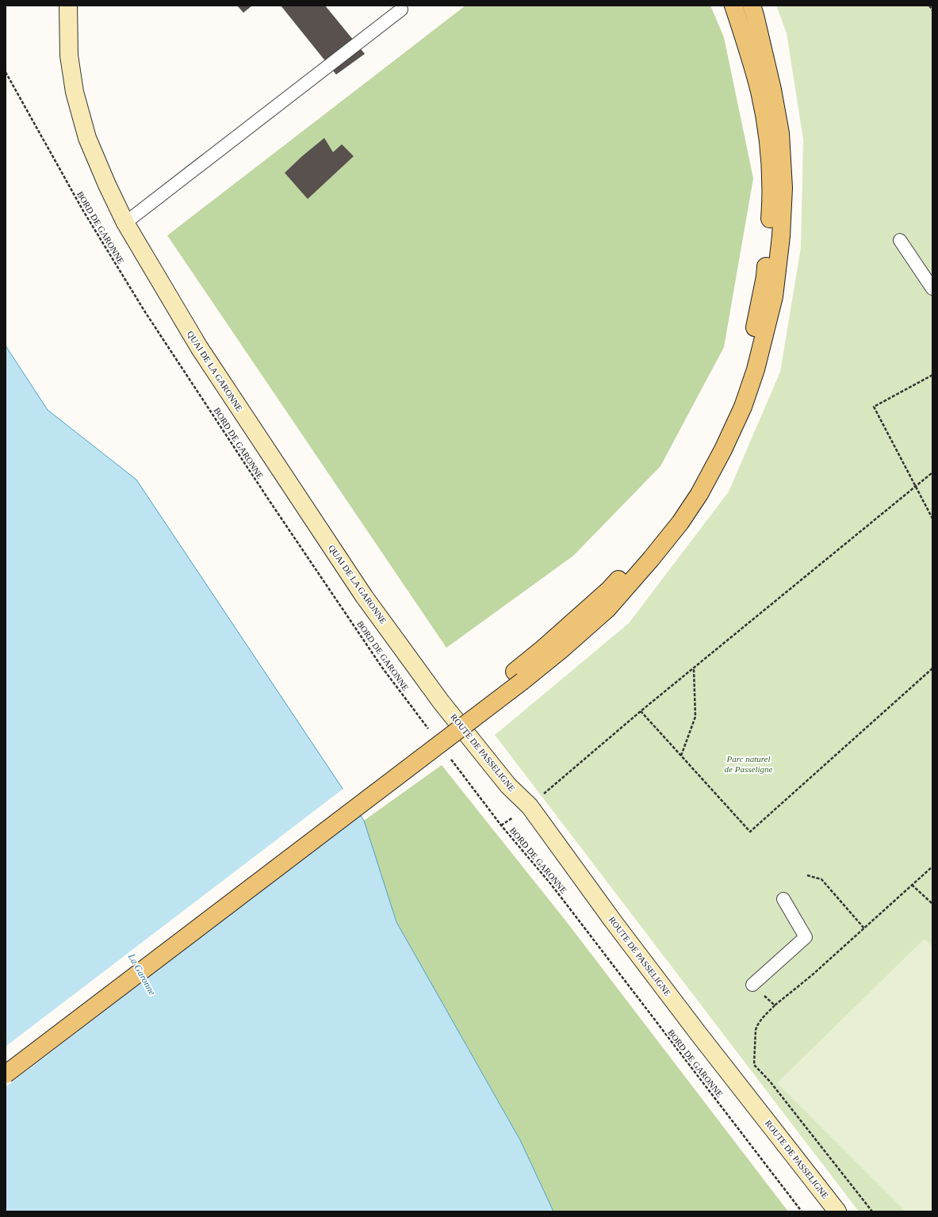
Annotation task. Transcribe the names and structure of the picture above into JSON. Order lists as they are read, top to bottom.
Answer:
{
  "streets": {
    "street": ["QUAI DE LA GARONNE", "ROUTE DE PASSELIGNE"],
    "path": ["BORD DE GARONNE"]
  },
  "crossings": [
    ["QUAI DE LA GARONNE", "ROUTE DE PASSELIGNE"]
  ],
  "water": ["La Garonne"],
  "parks": ["Parc naturel de Passeligne"]
}
